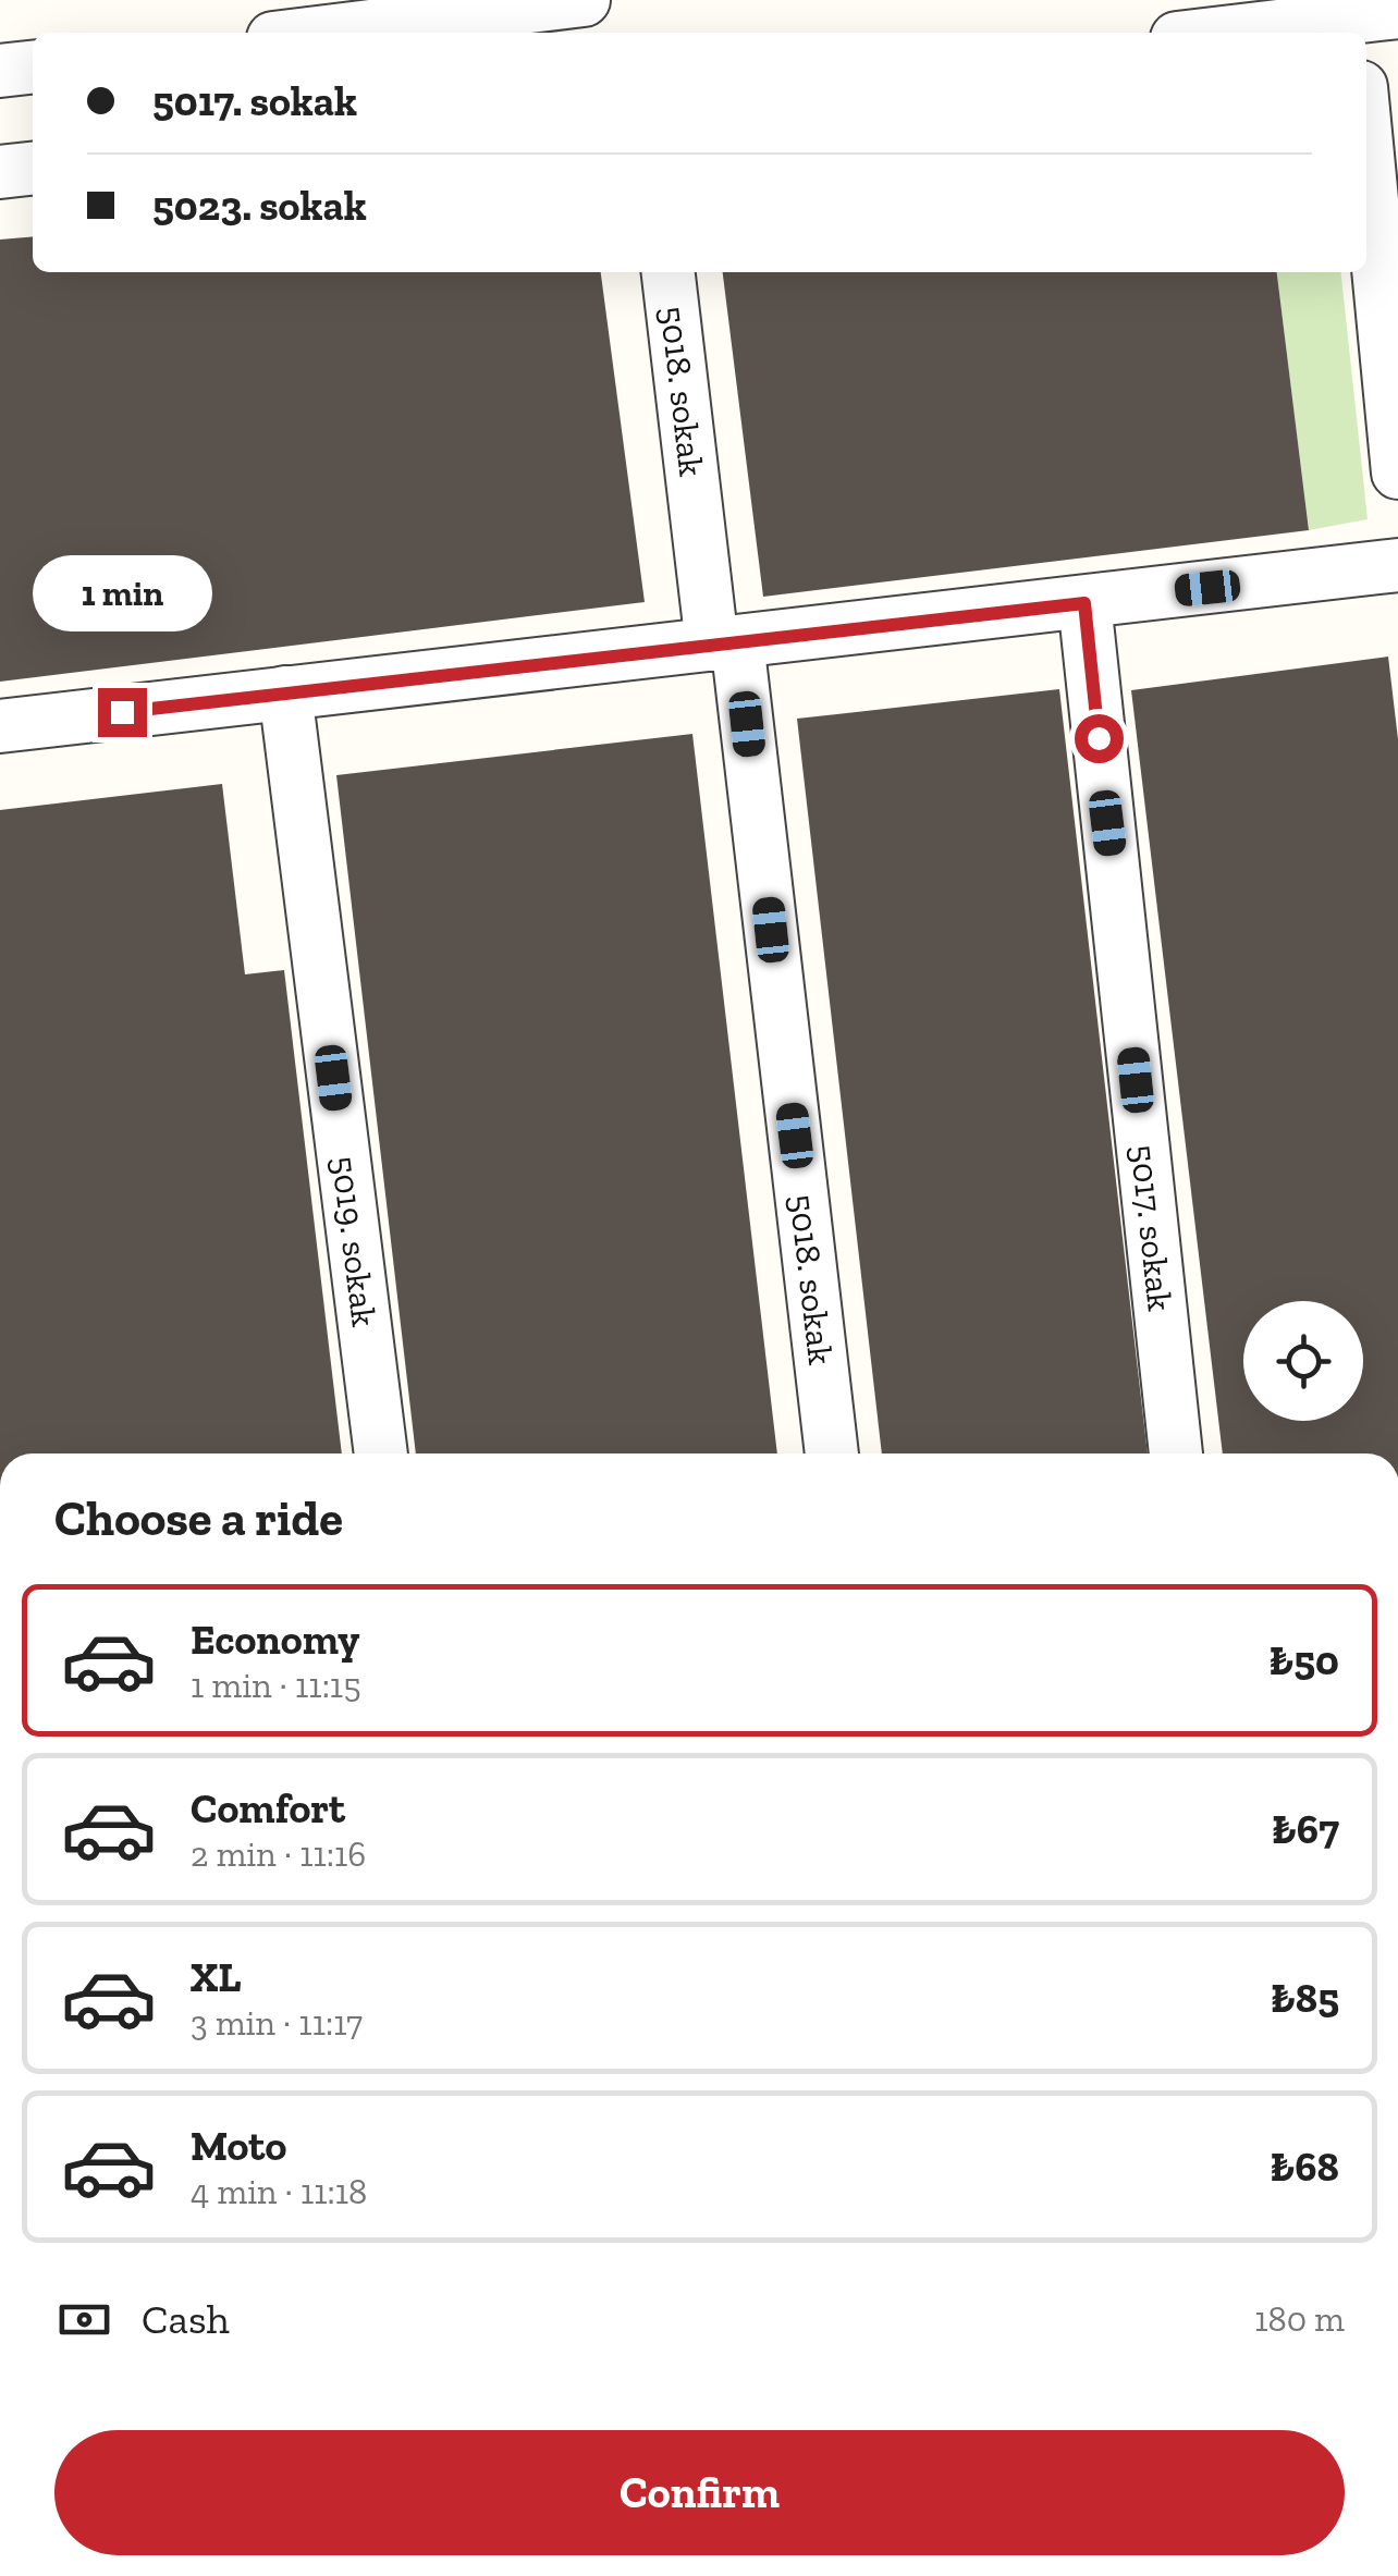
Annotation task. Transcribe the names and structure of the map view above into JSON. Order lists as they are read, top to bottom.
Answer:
{
  "streets": {
    "street": ["5018. sokak", "5017. sokak", "5019. sokak"]
  },
  "page": {
    "banner": ["5017. sokak", "5023. sokak"],
    "bubble": "1 min",
    "heading": "Choose a ride",
    "list": [
      {
        "name": "Economy",
        "note": "1 min · 11:15",
        "value": "₺50"
      },
      {
        "name": "Comfort",
        "note": "2 min · 11:16",
        "value": "₺67"
      },
      {
        "name": "XL",
        "note": "3 min · 11:17",
        "value": "₺85"
      },
      {
        "name": "Moto",
        "note": "4 min · 11:18",
        "value": "₺68"
      }
    ],
    "pay": ["Cash", "180 m"],
    "buttons": "Confirm"
  }
}
